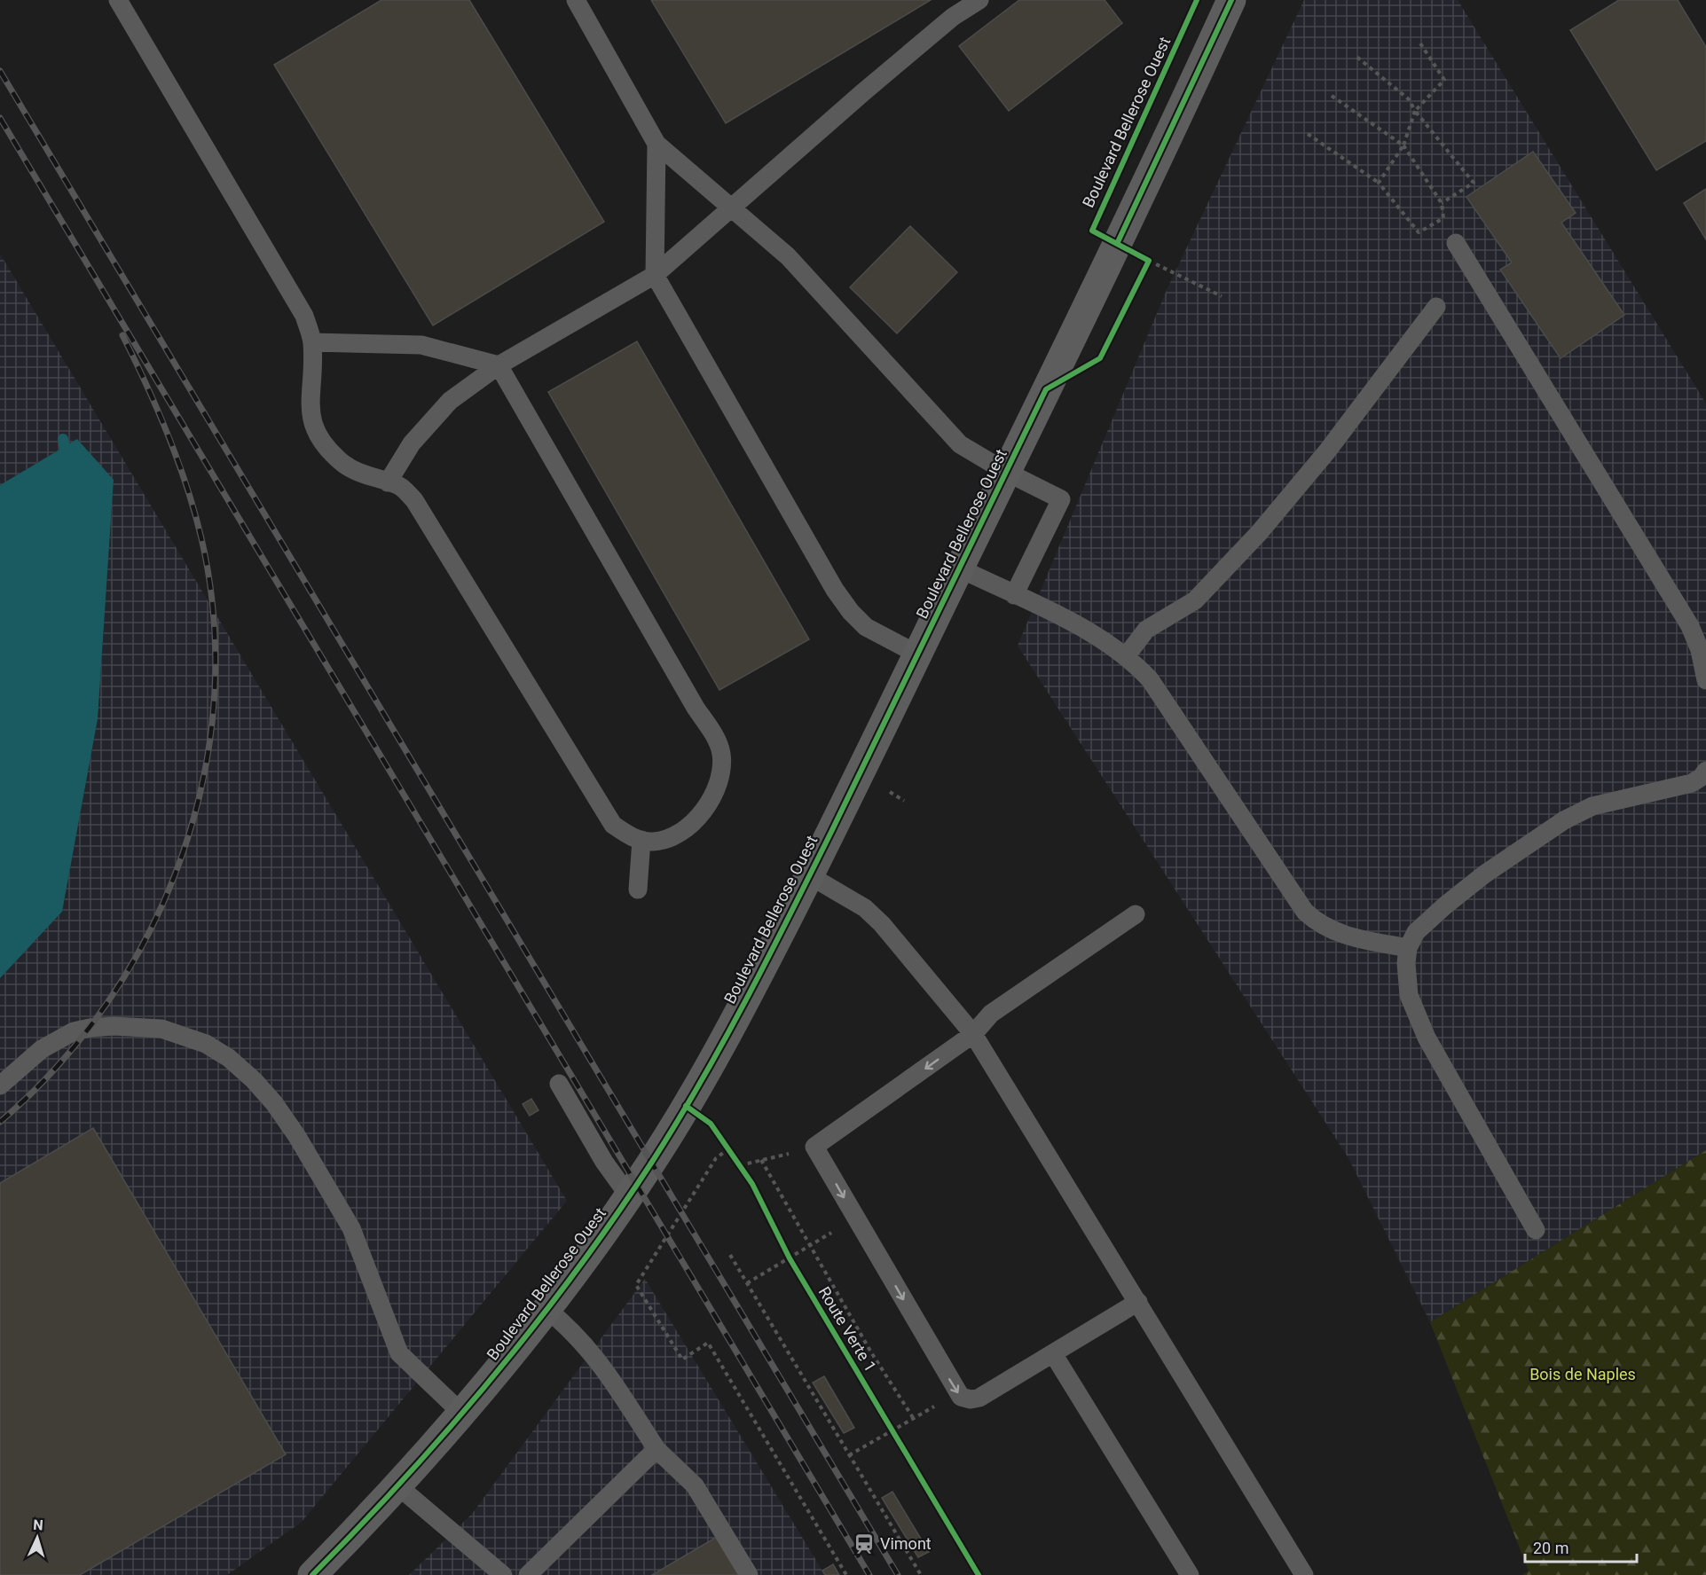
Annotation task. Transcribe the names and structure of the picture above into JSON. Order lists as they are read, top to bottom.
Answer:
{
  "streets": {
    "street": ["Boulevard Bellerose Ouest"],
    "cycle path": ["Route Verte 1"]
  },
  "parks": ["Bois de Naples"],
  "places": {
    "station": ["Vimont"]
  },
  "scale_bar": "20 m",
  "north": "top"
}
